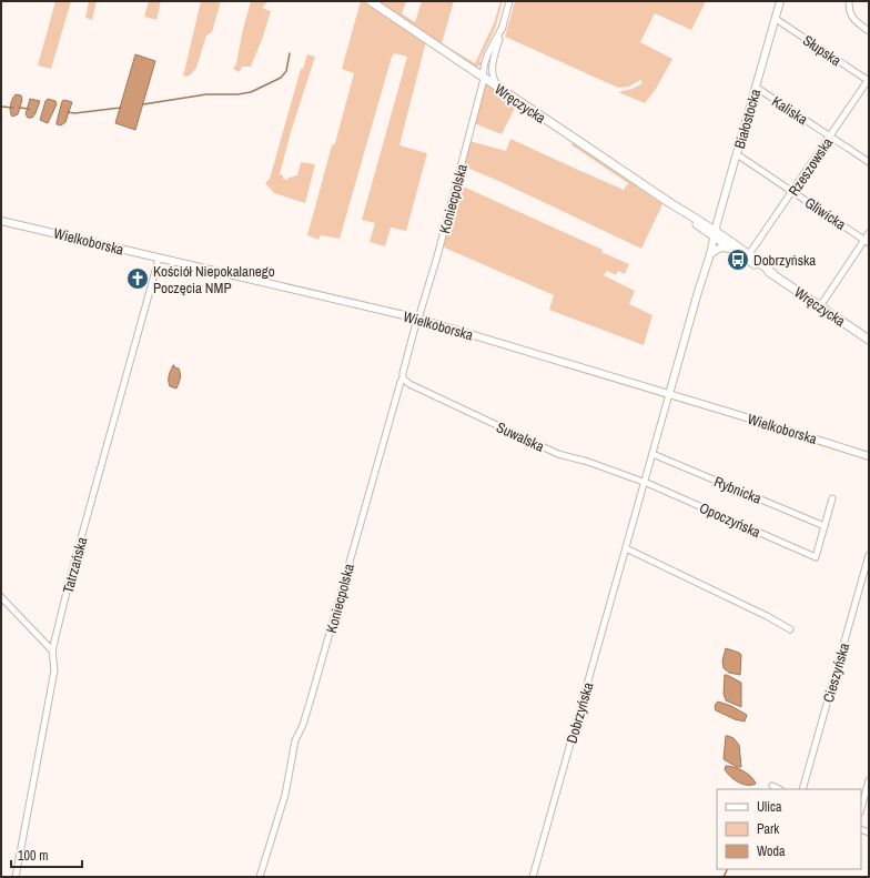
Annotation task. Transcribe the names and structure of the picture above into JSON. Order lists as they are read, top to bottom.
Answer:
{
  "streets": {
    "main road": ["Wręczycka"],
    "street": [
      "Słupska",
      "Kaliska",
      "Białostocka",
      "Rzeszowska",
      "Koniecpolska",
      "Gliwicka",
      "Wielkoborska",
      "Suwalska",
      "Rybnicka",
      "Opoczyńska",
      "Tatrzańska",
      "Cieszyńska",
      "Dobrzyńska"
    ]
  },
  "crossings": [
    ["Słupska", "Białostocka"],
    ["Słupska", "Rzeszowska"],
    ["Wręczycka", "Białostocka"],
    ["Wręczycka", "Rzeszowska"],
    ["Wręczycka", "Koniecpolska"],
    ["Wręczycka", "Dobrzyńska"],
    ["Kaliska", "Białostocka"],
    ["Kaliska", "Rzeszowska"],
    ["Białostocka", "Gliwicka"],
    ["Białostocka", "Dobrzyńska"],
    ["Rzeszowska", "Gliwicka"],
    ["Koniecpolska", "Wielkoborska"],
    ["Koniecpolska", "Suwalska"],
    ["Wielkoborska", "Tatrzańska"],
    ["Wielkoborska", "Dobrzyńska"],
    ["Suwalska", "Opoczyńska"],
    ["Suwalska", "Dobrzyńska"],
    ["Rybnicka", "Opoczyńska"],
    ["Rybnicka", "Dobrzyńska"],
    ["Opoczyńska", "Dobrzyńska"]
  ],
  "places": {
    "bus stop": ["Dobrzyńska"],
    "church": ["Kościół Niepokalanego Poczęcia NMP"]
  },
  "legend": ["Ulica", "Park", "Woda"],
  "scale_bar": "100 m"
}
